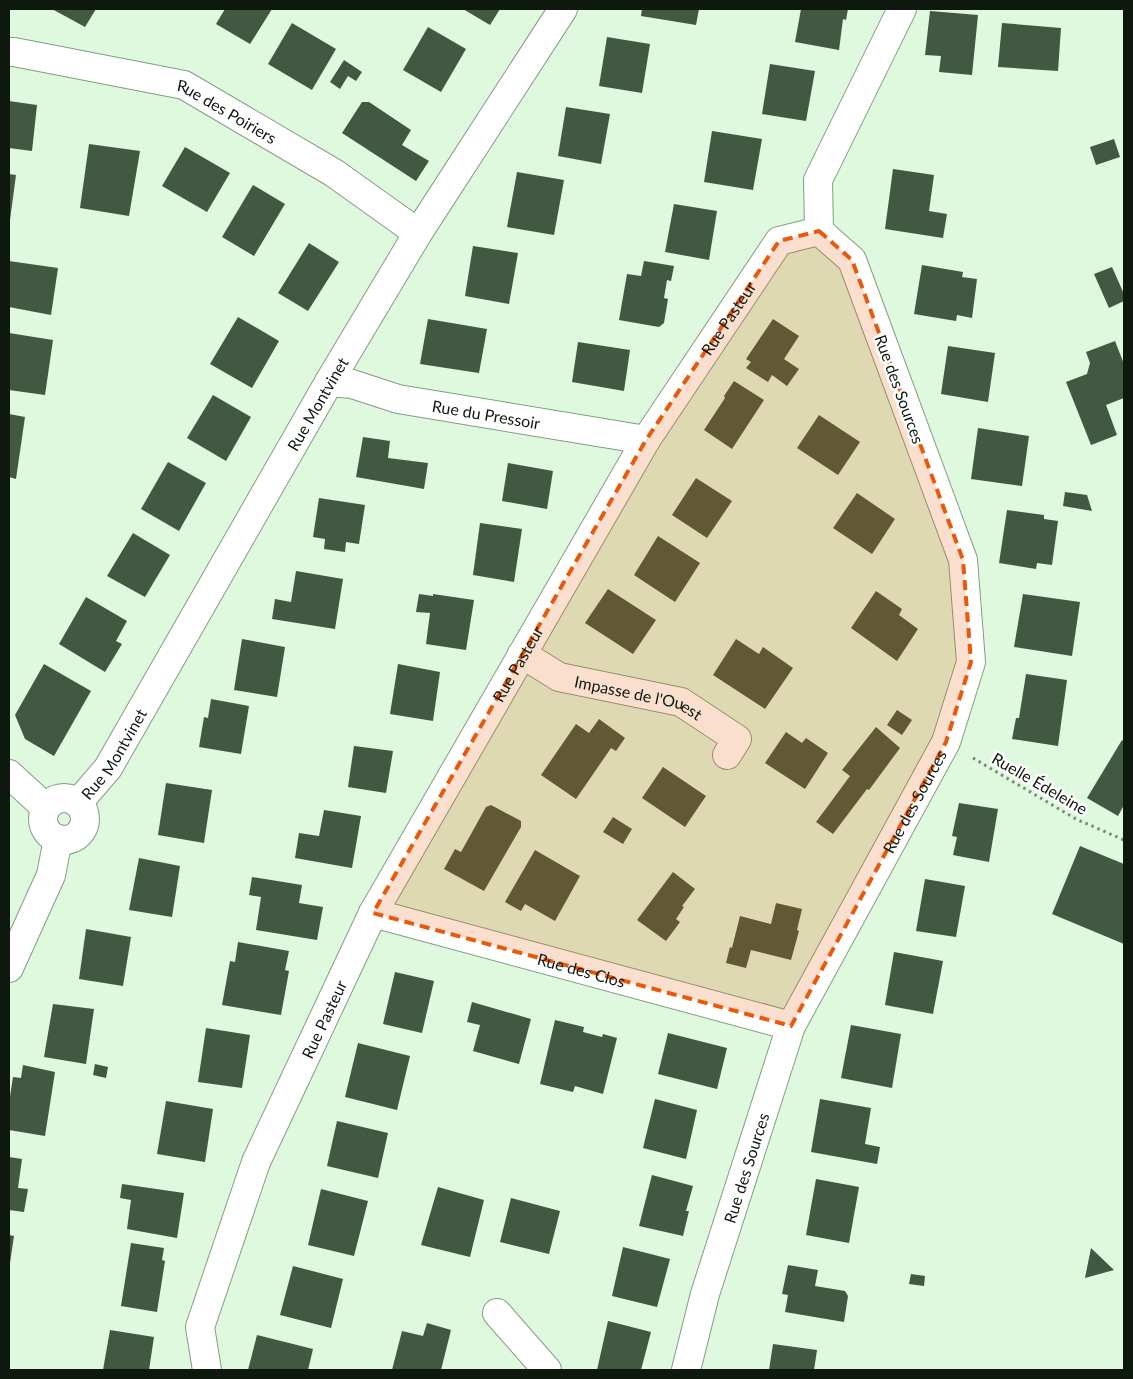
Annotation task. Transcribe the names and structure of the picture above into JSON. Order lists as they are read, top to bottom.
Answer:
{
  "streets": {
    "street": [
      "Rue des Poiriers",
      "Rue Pasteur",
      "Rue des Sources",
      "Rue Montvinet",
      "Rue du Pressoir",
      "Impasse de l'Ouest",
      "Rue des Clos"
    ],
    "path": ["Ruelle Édeleine"]
  },
  "crossings": [
    ["Rue des Poiriers", "Rue Montvinet"],
    ["Rue Pasteur", "Rue des Sources"],
    ["Rue Pasteur", "Rue du Pressoir"],
    ["Rue Pasteur", "Impasse de l'Ouest"],
    ["Rue Pasteur", "Rue des Clos"],
    ["Rue des Sources", "Ruelle Édeleine"],
    ["Rue des Sources", "Rue des Clos"],
    ["Rue Montvinet", "Rue du Pressoir"]
  ]
}
